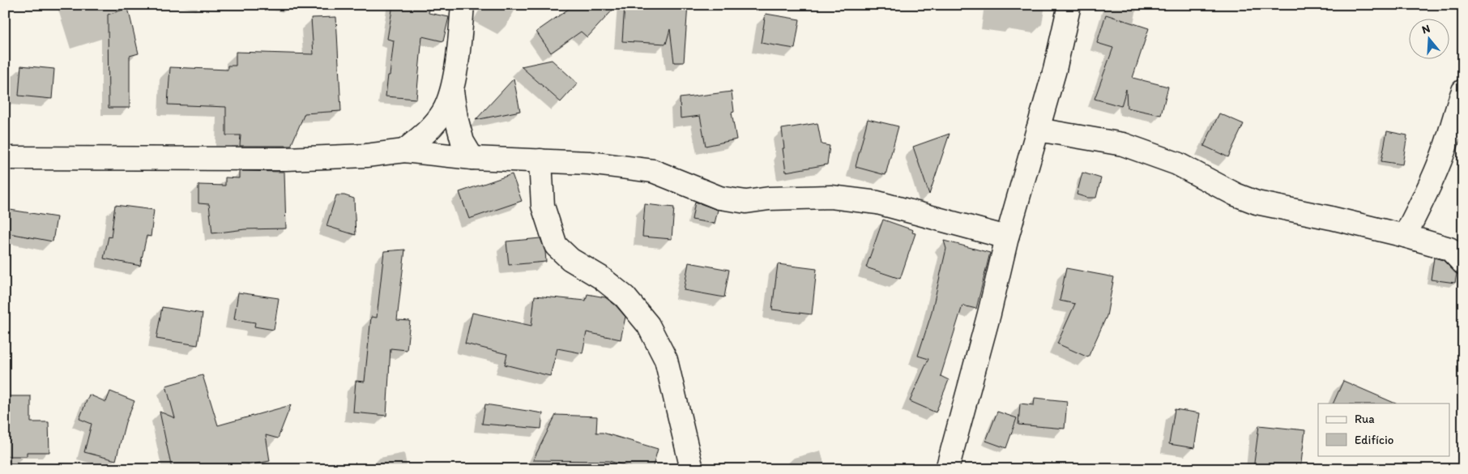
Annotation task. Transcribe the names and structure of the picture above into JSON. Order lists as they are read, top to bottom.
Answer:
{
  "legend": ["Rua", "Edifício"],
  "north": "top"
}
